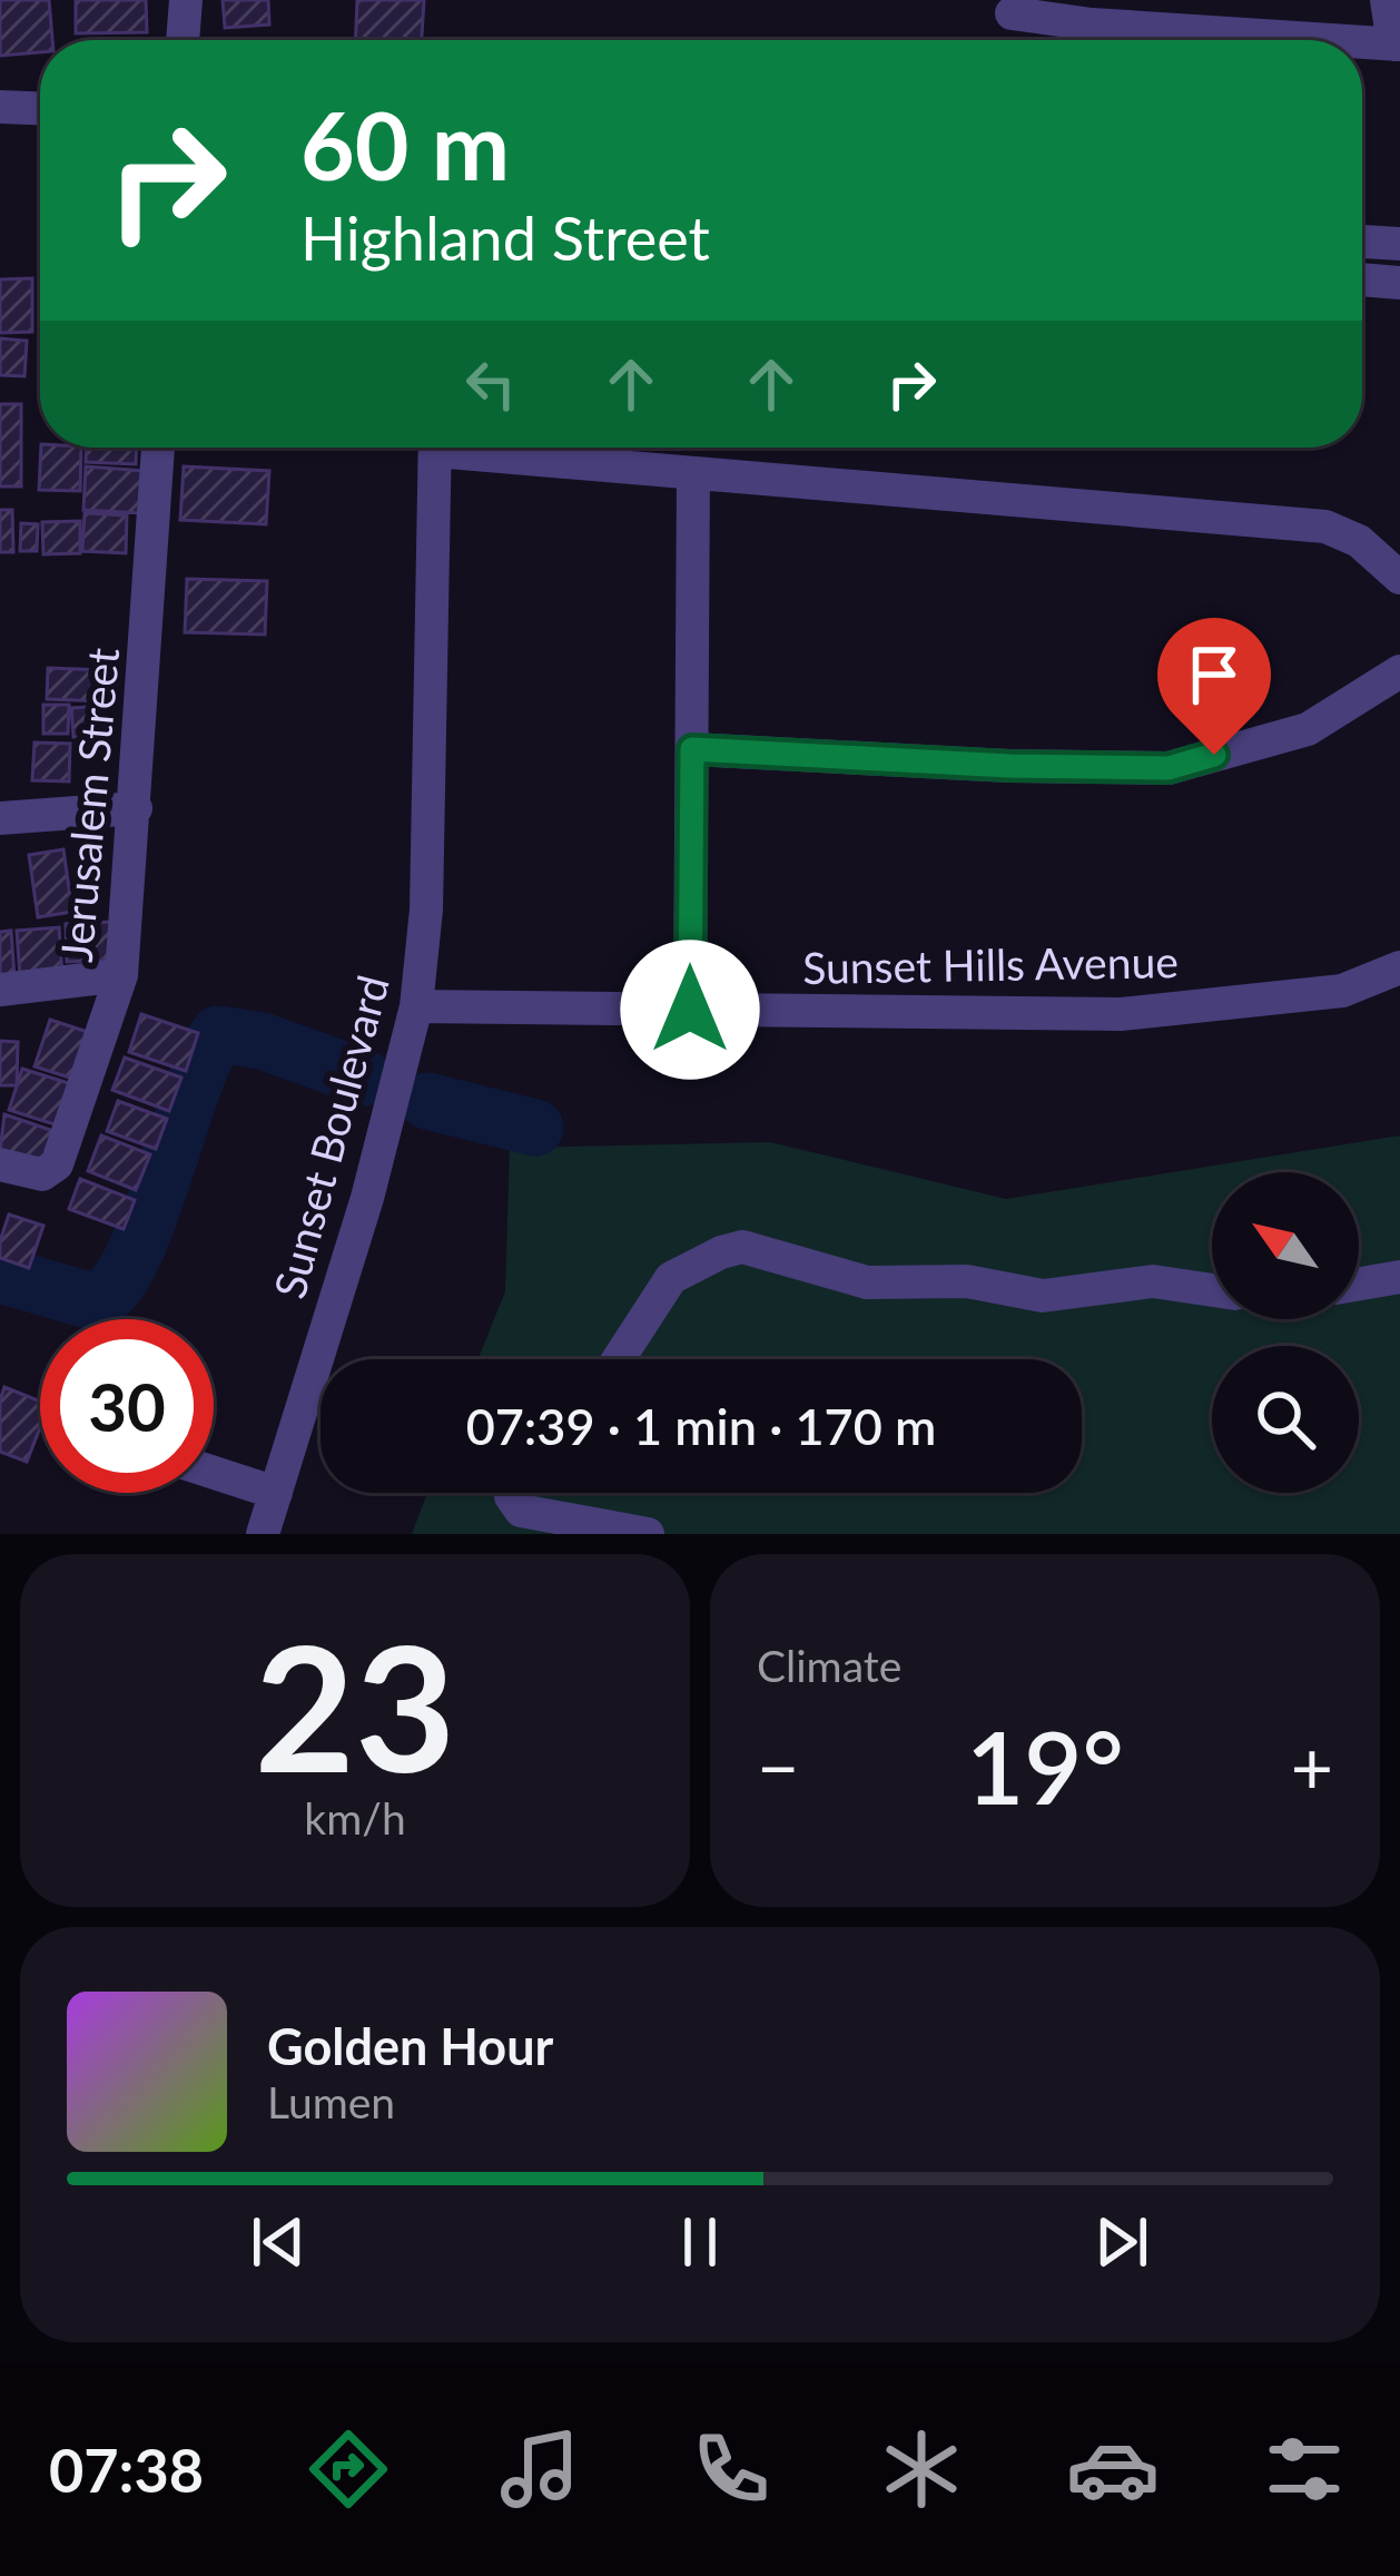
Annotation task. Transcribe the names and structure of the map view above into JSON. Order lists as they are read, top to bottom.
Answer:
{
  "streets": {
    "street": ["Jerusalem Street", "Sunset Hills Avenue", "Sunset Boulevard"]
  },
  "crossings": [
    ["Sunset Hills Avenue", "Sunset Boulevard"]
  ],
  "north": "top left",
  "page": {
    "turn": ["60 m", "Highland Street"],
    "limit": "30",
    "trip": "07:39 · 1 min · 170 m",
    "tile": [
      ["23", "km/h"],
      "Climate"
    ],
    "heat": ["−", "19°", "+"],
    "song": ["Golden Hour", "Lumen"],
    "tabs": "07:38"
  }
}
